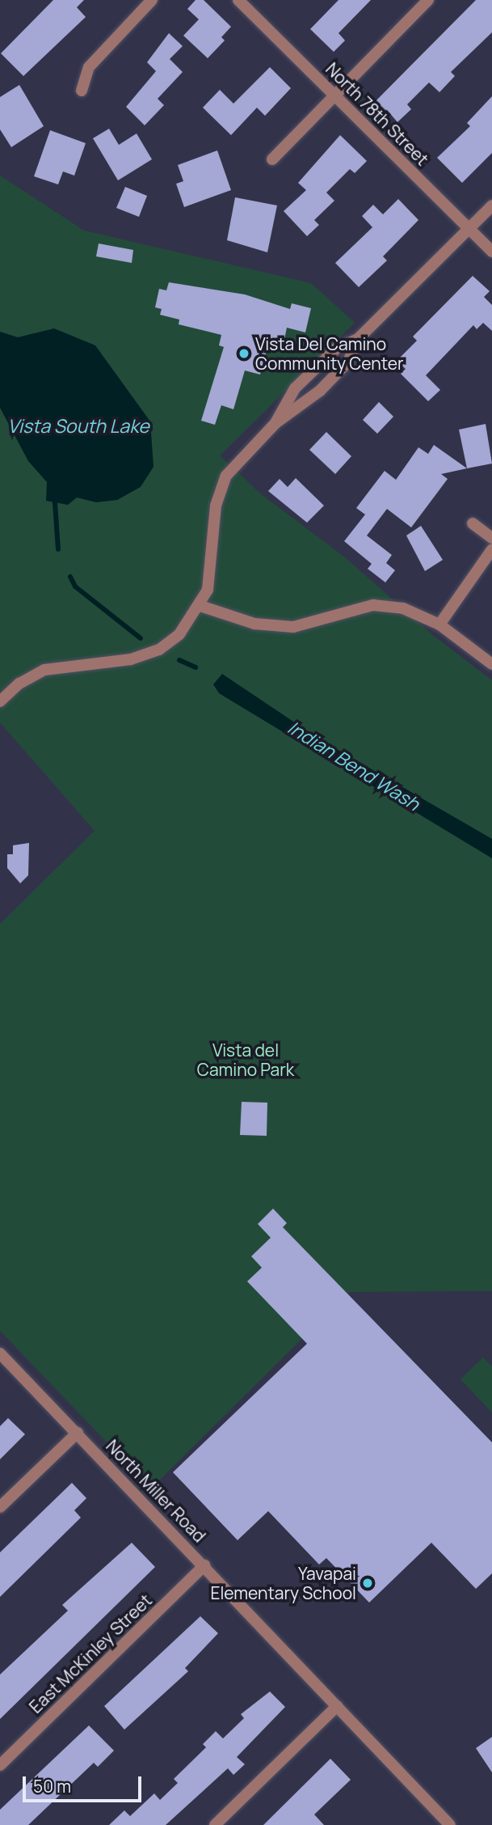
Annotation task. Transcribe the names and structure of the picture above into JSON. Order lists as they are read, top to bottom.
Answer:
{
  "streets": {
    "street": ["North 78th Street", "North Miller Road", "East McKinley Street"]
  },
  "crossings": [
    ["North Miller Road", "East McKinley Street"]
  ],
  "water": ["Vista South Lake", "Indian Bend Wash"],
  "parks": ["Vista del Camino Park"],
  "places": ["Vista Del Camino Community Center", "Yavapai Elementary School"],
  "scale_bar": "50 m"
}
